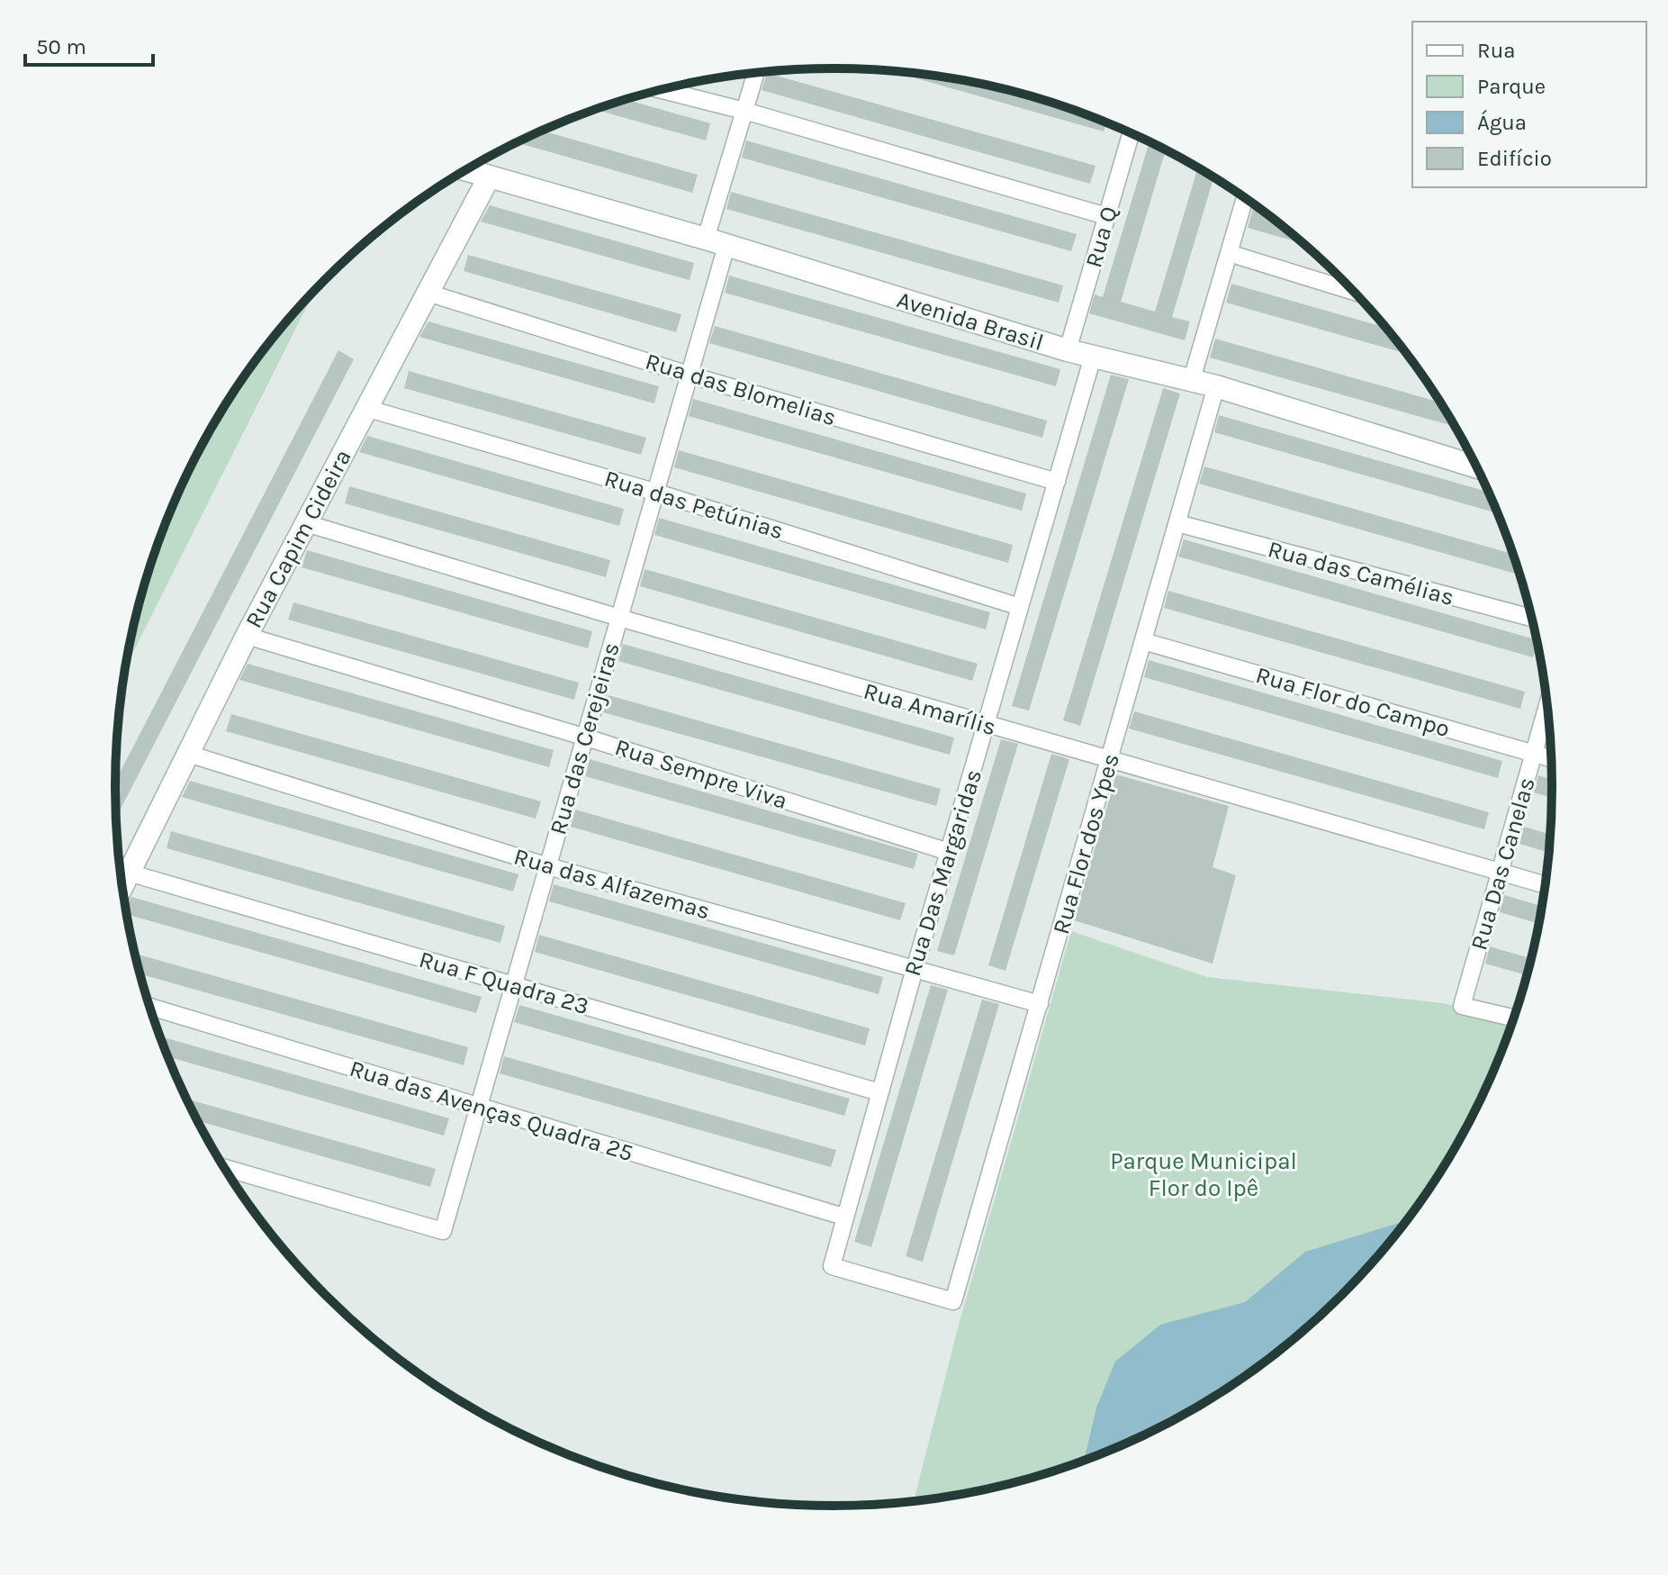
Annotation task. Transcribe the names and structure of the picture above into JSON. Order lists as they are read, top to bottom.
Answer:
{
  "streets": {
    "street": [
      "Rua Q",
      "Avenida Brasil",
      "Rua das Blomelias",
      "Rua das Petúnias",
      "Rua Capim Cideira",
      "Rua das Camélias",
      "Rua Flor do Campo",
      "Rua Amarílis",
      "Rua das Cerejeiras",
      "Rua Sempre Viva",
      "Rua Flor dos Ypes",
      "Rua Das Canelas",
      "Rua Das Margaridas",
      "Rua das Alfazemas",
      "Rua F Quadra 23",
      "Rua das Avenças Quadra 25"
    ]
  },
  "crossings": [
    ["Rua Q", "Avenida Brasil"],
    ["Avenida Brasil", "Rua Capim Cideira"],
    ["Avenida Brasil", "Rua das Cerejeiras"],
    ["Avenida Brasil", "Rua Flor dos Ypes"],
    ["Avenida Brasil", "Rua Das Margaridas"],
    ["Rua das Blomelias", "Rua Capim Cideira"],
    ["Rua das Blomelias", "Rua das Cerejeiras"],
    ["Rua das Blomelias", "Rua Das Margaridas"],
    ["Rua das Petúnias", "Rua Capim Cideira"],
    ["Rua das Petúnias", "Rua das Cerejeiras"],
    ["Rua das Petúnias", "Rua Das Margaridas"],
    ["Rua Capim Cideira", "Rua Amarílis"],
    ["Rua Capim Cideira", "Rua Sempre Viva"],
    ["Rua Capim Cideira", "Rua das Alfazemas"],
    ["Rua Capim Cideira", "Rua F Quadra 23"],
    ["Rua das Camélias", "Rua Flor dos Ypes"],
    ["Rua Flor do Campo", "Rua Flor dos Ypes"],
    ["Rua Flor do Campo", "Rua Das Canelas"],
    ["Rua Amarílis", "Rua das Cerejeiras"],
    ["Rua Amarílis", "Rua Flor dos Ypes"],
    ["Rua Amarílis", "Rua Das Canelas"],
    ["Rua Amarílis", "Rua Das Margaridas"],
    ["Rua das Cerejeiras", "Rua Sempre Viva"],
    ["Rua das Cerejeiras", "Rua das Alfazemas"],
    ["Rua das Cerejeiras", "Rua F Quadra 23"],
    ["Rua das Cerejeiras", "Rua das Avenças Quadra 25"],
    ["Rua Sempre Viva", "Rua Das Margaridas"],
    ["Rua Flor dos Ypes", "Rua Das Margaridas"],
    ["Rua Flor dos Ypes", "Rua das Alfazemas"],
    ["Rua Das Margaridas", "Rua das Alfazemas"],
    ["Rua Das Margaridas", "Rua F Quadra 23"],
    ["Rua Das Margaridas", "Rua das Avenças Quadra 25"]
  ],
  "parks": ["Parque Municipal Flor do Ipê"],
  "legend": [
    "Rua",
    "Parque",
    "Água",
    "Edifício"
  ],
  "scale_bar": "50 m"
}
